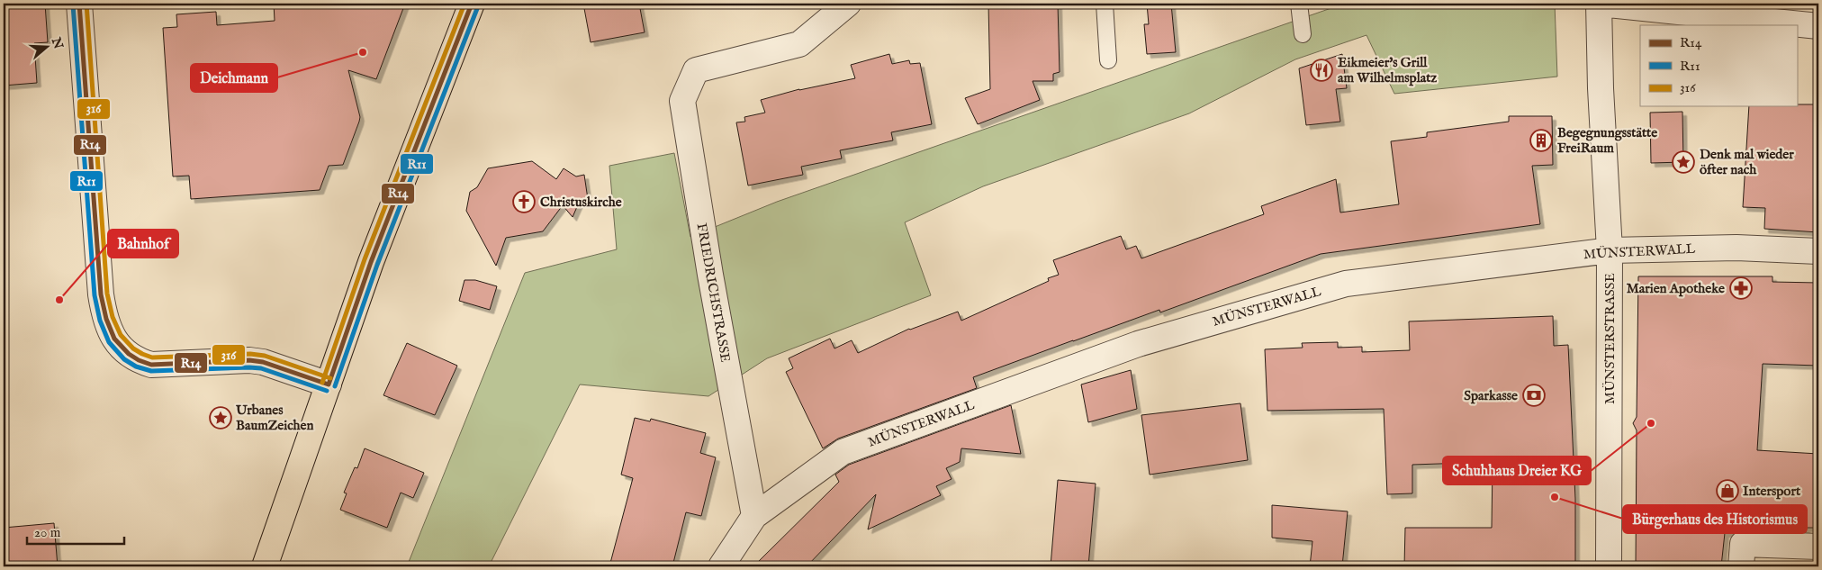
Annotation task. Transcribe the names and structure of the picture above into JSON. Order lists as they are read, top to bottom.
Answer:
{
  "streets": {
    "street": ["MÜNSTERWALL", "FRIEDRICHSTRASSE", "MÜNSTERSTRASSE"]
  },
  "crossings": [
    ["MÜNSTERWALL", "FRIEDRICHSTRASSE"],
    ["MÜNSTERWALL", "MÜNSTERSTRASSE"]
  ],
  "places": {
    "other": [
      "Deichmann",
      "Bahnhof",
      "Schuhhaus Dreier KG",
      "Bürgerhaus des Historismus"
    ],
    "restaurant": ["Eikmeier's Grill am Wilhelmsplatz"],
    "building": ["Begegnungsstätte FreiRaum"],
    "place": ["Denk mal wieder öfter nach", "Urbanes BaumZeichen"],
    "church": ["Christuskirche"],
    "pharmacy": ["Marien Apotheke"],
    "bank": ["Sparkasse"],
    "shop": ["Intersport"]
  },
  "lines": ["transit line R14", "transit line 316", "transit line R11"],
  "legend": ["R14", "R11", "316"],
  "scale_bar": "20 m",
  "north": "right"
}
